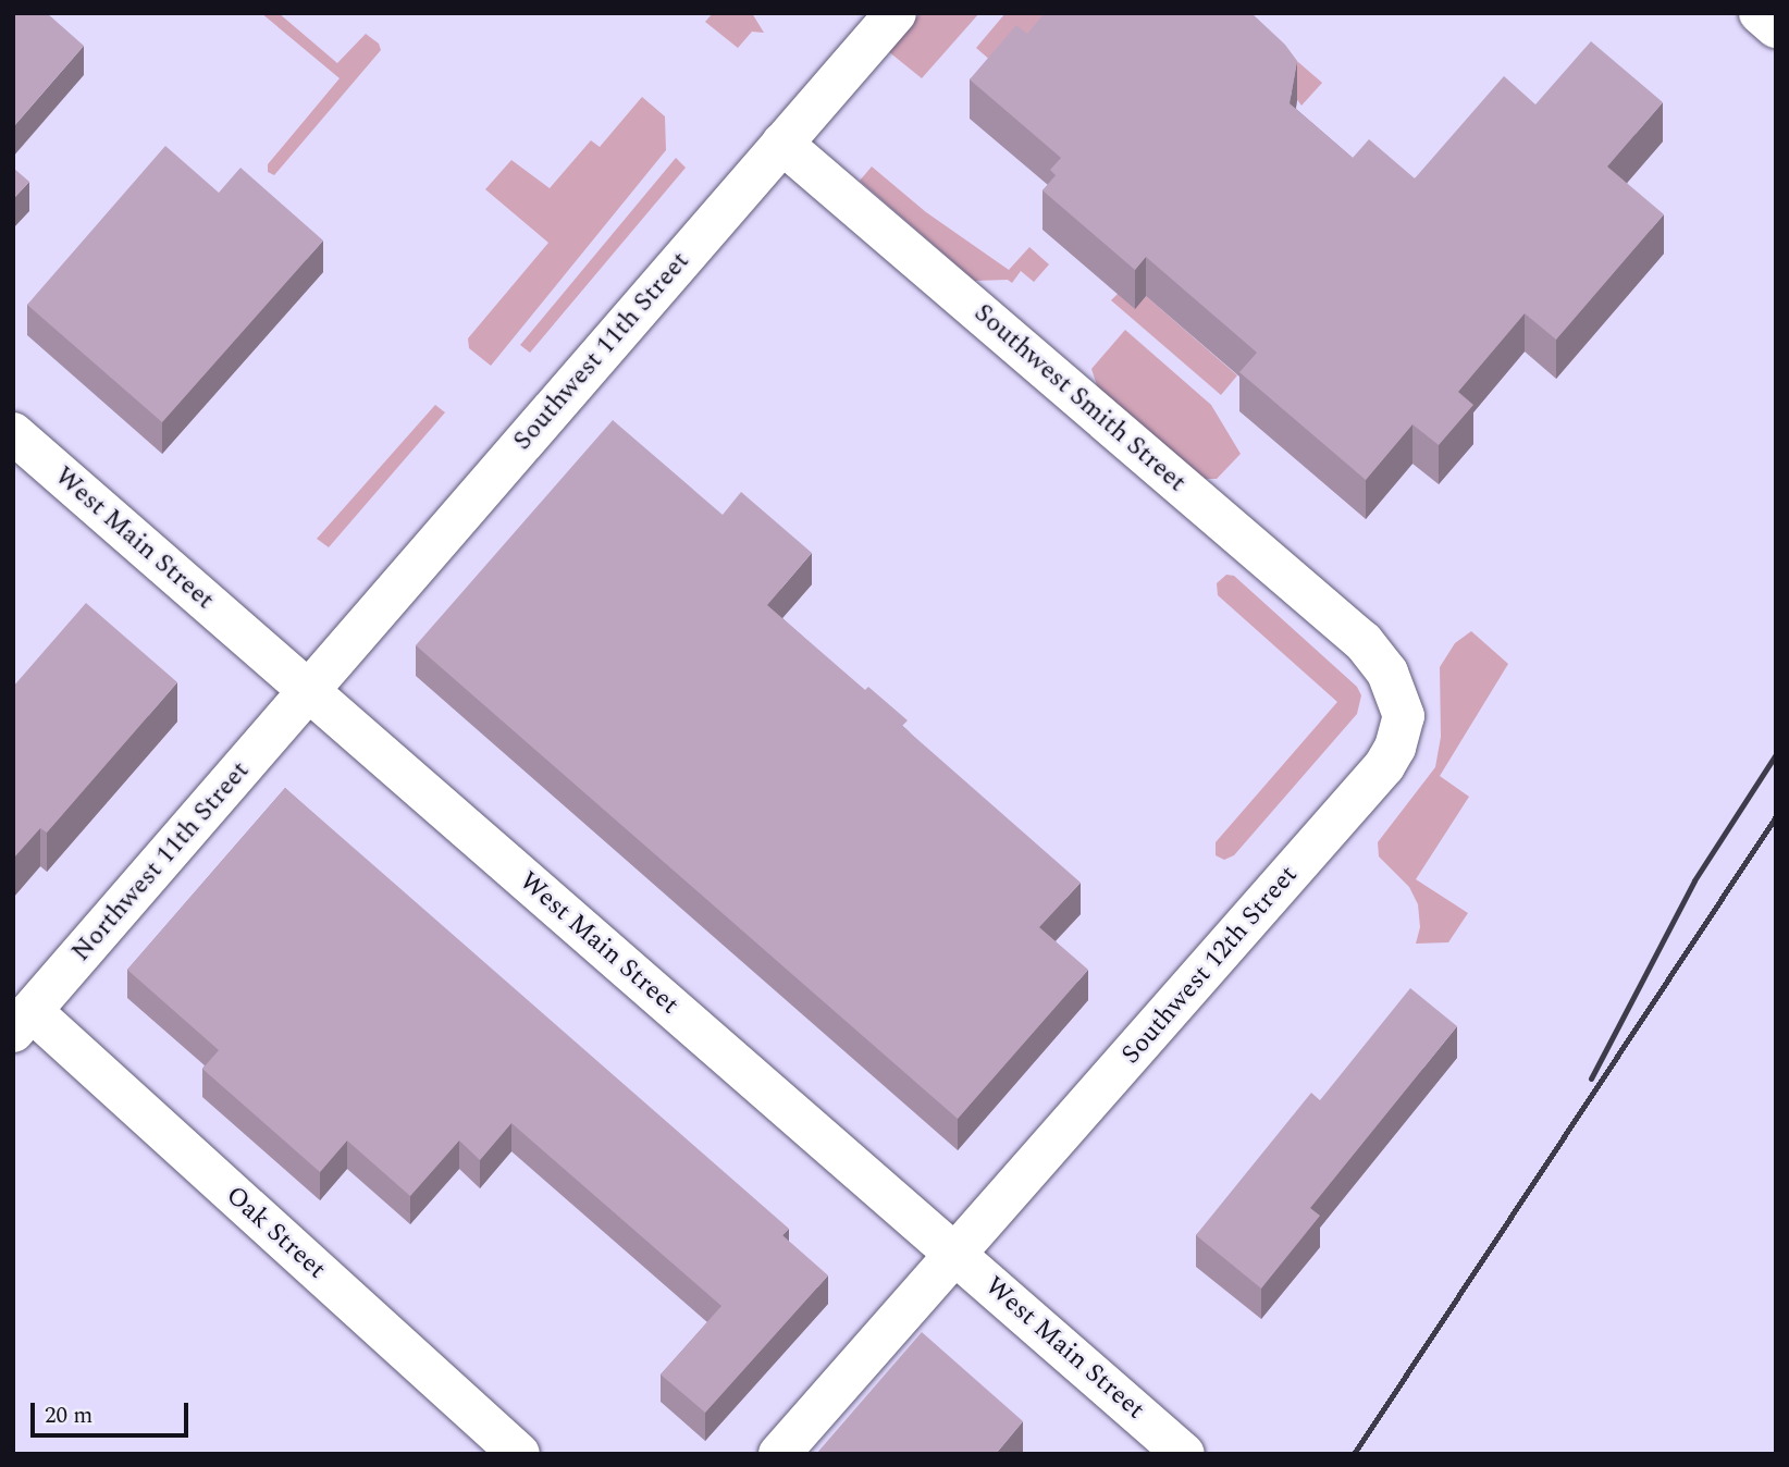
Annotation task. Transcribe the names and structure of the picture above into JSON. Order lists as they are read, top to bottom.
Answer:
{
  "streets": {
    "street": [
      "Southwest 11th Street",
      "Southwest Smith Street",
      "West Main Street",
      "Northwest 11th Street",
      "Southwest 12th Street",
      "Oak Street"
    ]
  },
  "crossings": [
    ["Southwest 11th Street", "Southwest Smith Street"],
    ["Southwest 11th Street", "West Main Street"],
    ["Southwest 11th Street", "Northwest 11th Street"],
    ["Southwest Smith Street", "Southwest 12th Street"],
    ["West Main Street", "Northwest 11th Street"],
    ["West Main Street", "Southwest 12th Street"],
    ["Northwest 11th Street", "Oak Street"]
  ],
  "scale_bar": "20 m"
}
